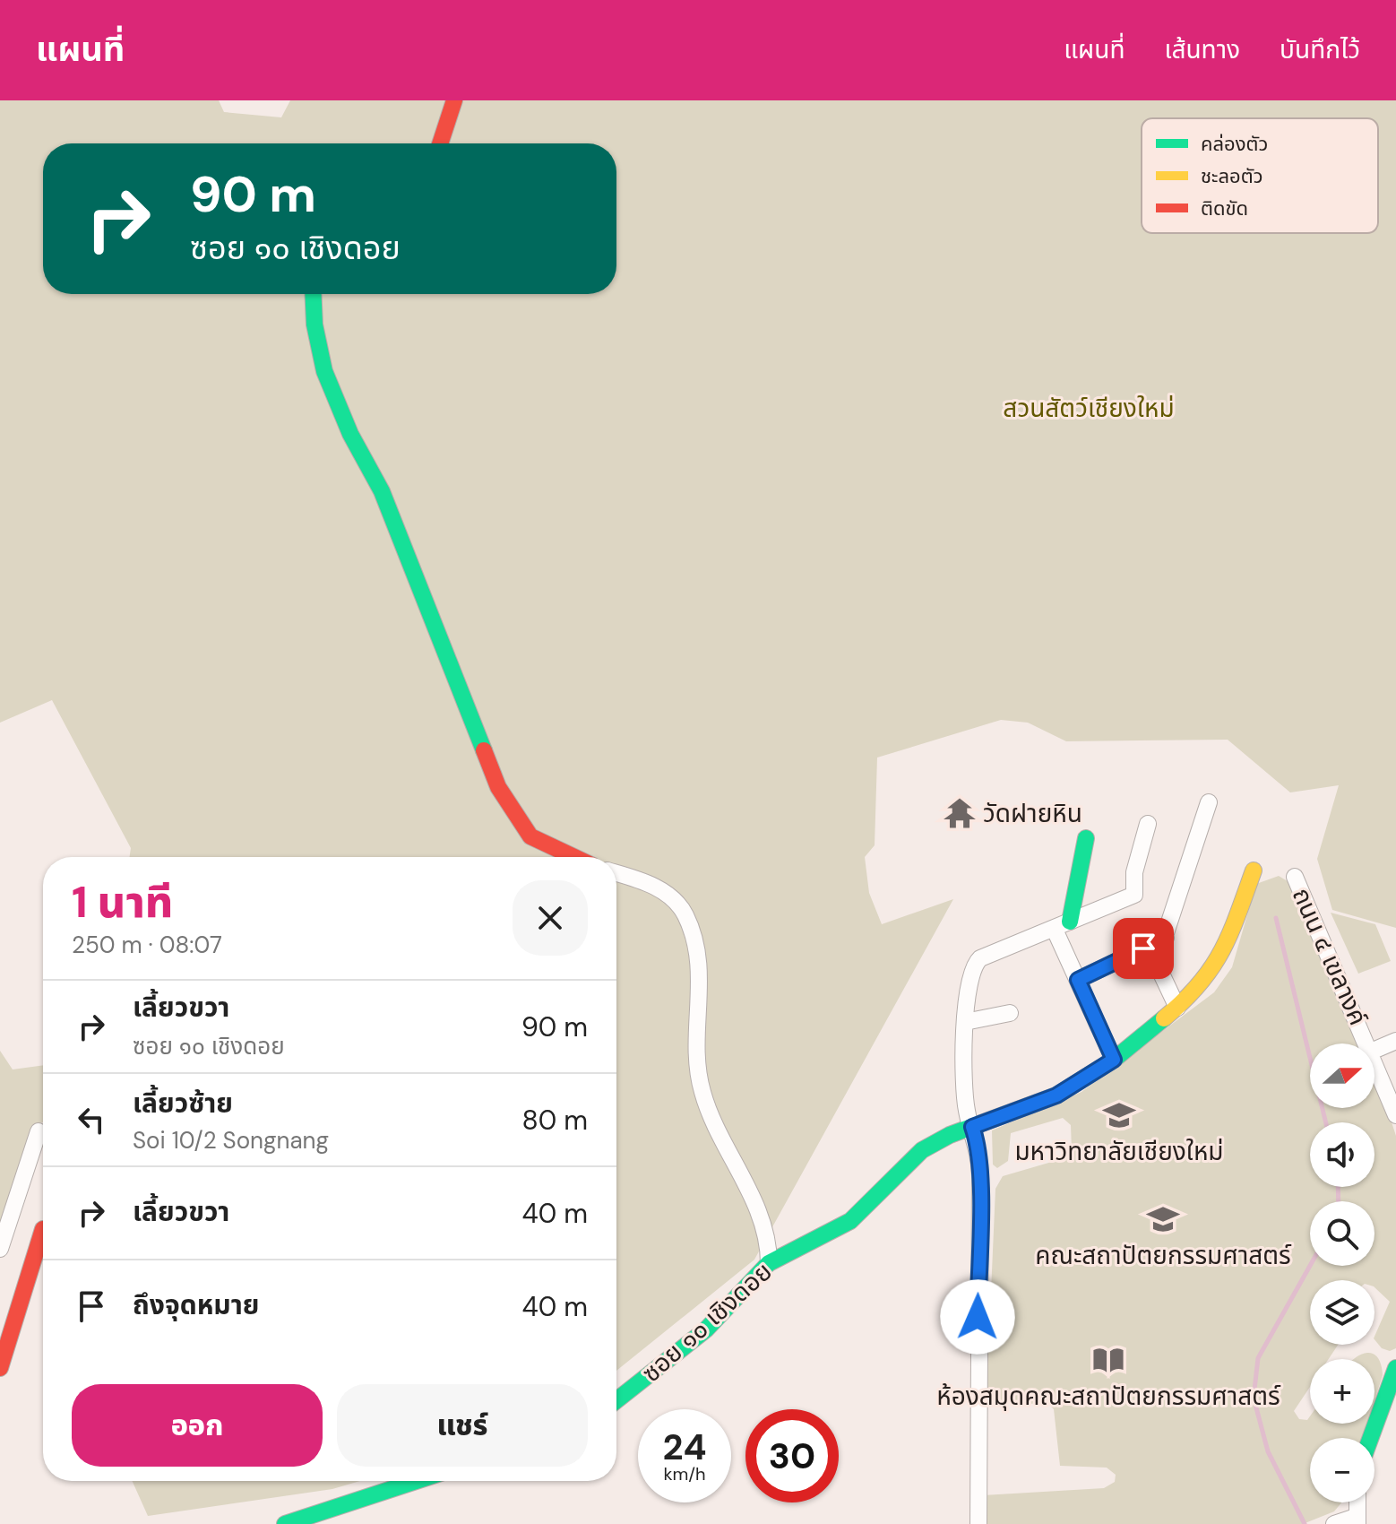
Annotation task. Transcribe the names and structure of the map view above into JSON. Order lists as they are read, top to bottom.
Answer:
{
  "streets": {
    "street": ["ถนน ๔ เขลางค์", "ซอย ๑๐ เชิงดอย"]
  },
  "parks": ["สวนสัตว์เชียงใหม่"],
  "places": {
    "temple": ["วัดฝายหิน"],
    "school or university": ["มหาวิทยาลัยเชียงใหม่", "คณะสถาปัตยกรรมศาสตร์"],
    "library": ["ห้องสมุดคณะสถาปัตยกรรมศาสตร์"]
  },
  "legend": ["คล่องตัว", "ชะลอตัว", "ติดขัด"],
  "north": "right",
  "page": {
    "header": "แผนที่",
    "nav": ["แผนที่", "เส้นทาง", "บันทึกไว้"],
    "turn": ["90 m", "ซอย ๑๐ เชิงดอย"],
    "heading": ["1 นาที", "250 m · 08:07"],
    "list": [
      {
        "name": "เลี้ยวขวา",
        "note": "ซอย ๑๐ เชิงดอย",
        "value": "90 m"
      },
      {
        "name": "เลี้ยวซ้าย",
        "note": "Soi 10/2 Songnang",
        "value": "80 m"
      },
      {
        "name": "เลี้ยวขวา",
        "value": "40 m"
      },
      {
        "name": "ถึงจุดหมาย",
        "value": "40 m"
      }
    ],
    "map_buttons": ["+", "−"],
    "buttons": ["ออก", "แชร์"],
    "speed": "24 km/h",
    "limit": "30"
  }
}
